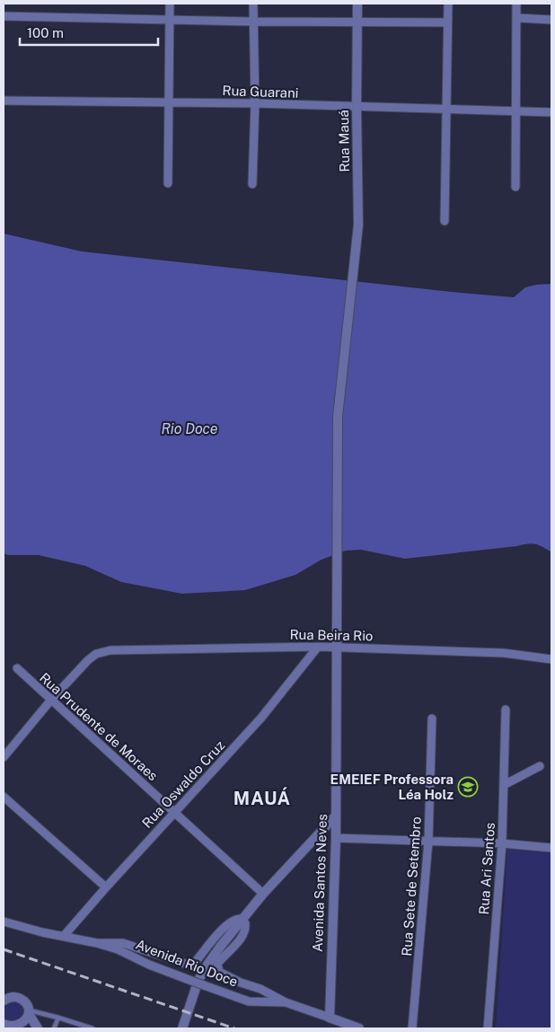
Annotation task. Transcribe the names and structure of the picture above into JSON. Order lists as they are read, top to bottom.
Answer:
{
  "streets": {
    "street": [
      "Rua Guarani",
      "Rua Mauá",
      "Rua Beira Rio",
      "Rua Prudente de Moraes",
      "Rua Oswaldo Cruz",
      "Rua Ari Santos",
      "Avenida Santos Neves",
      "Rua Sete de Setembro",
      "Avenida Rio Doce"
    ]
  },
  "crossings": [
    ["Rua Guarani", "Rua Mauá"],
    ["Rua Mauá", "Avenida Santos Neves"],
    ["Rua Beira Rio", "Rua Prudente de Moraes"],
    ["Rua Beira Rio", "Rua Oswaldo Cruz"],
    ["Rua Beira Rio", "Avenida Santos Neves"],
    ["Rua Prudente de Moraes", "Rua Oswaldo Cruz"],
    ["Rua Oswaldo Cruz", "Avenida Rio Doce"],
    ["Avenida Santos Neves", "Avenida Rio Doce"]
  ],
  "districts": ["MAUÁ"],
  "water": ["Rio Doce"],
  "places": {
    "school or university": ["EMEIEF Professora Léa Holz"]
  },
  "scale_bar": "100 m"
}
